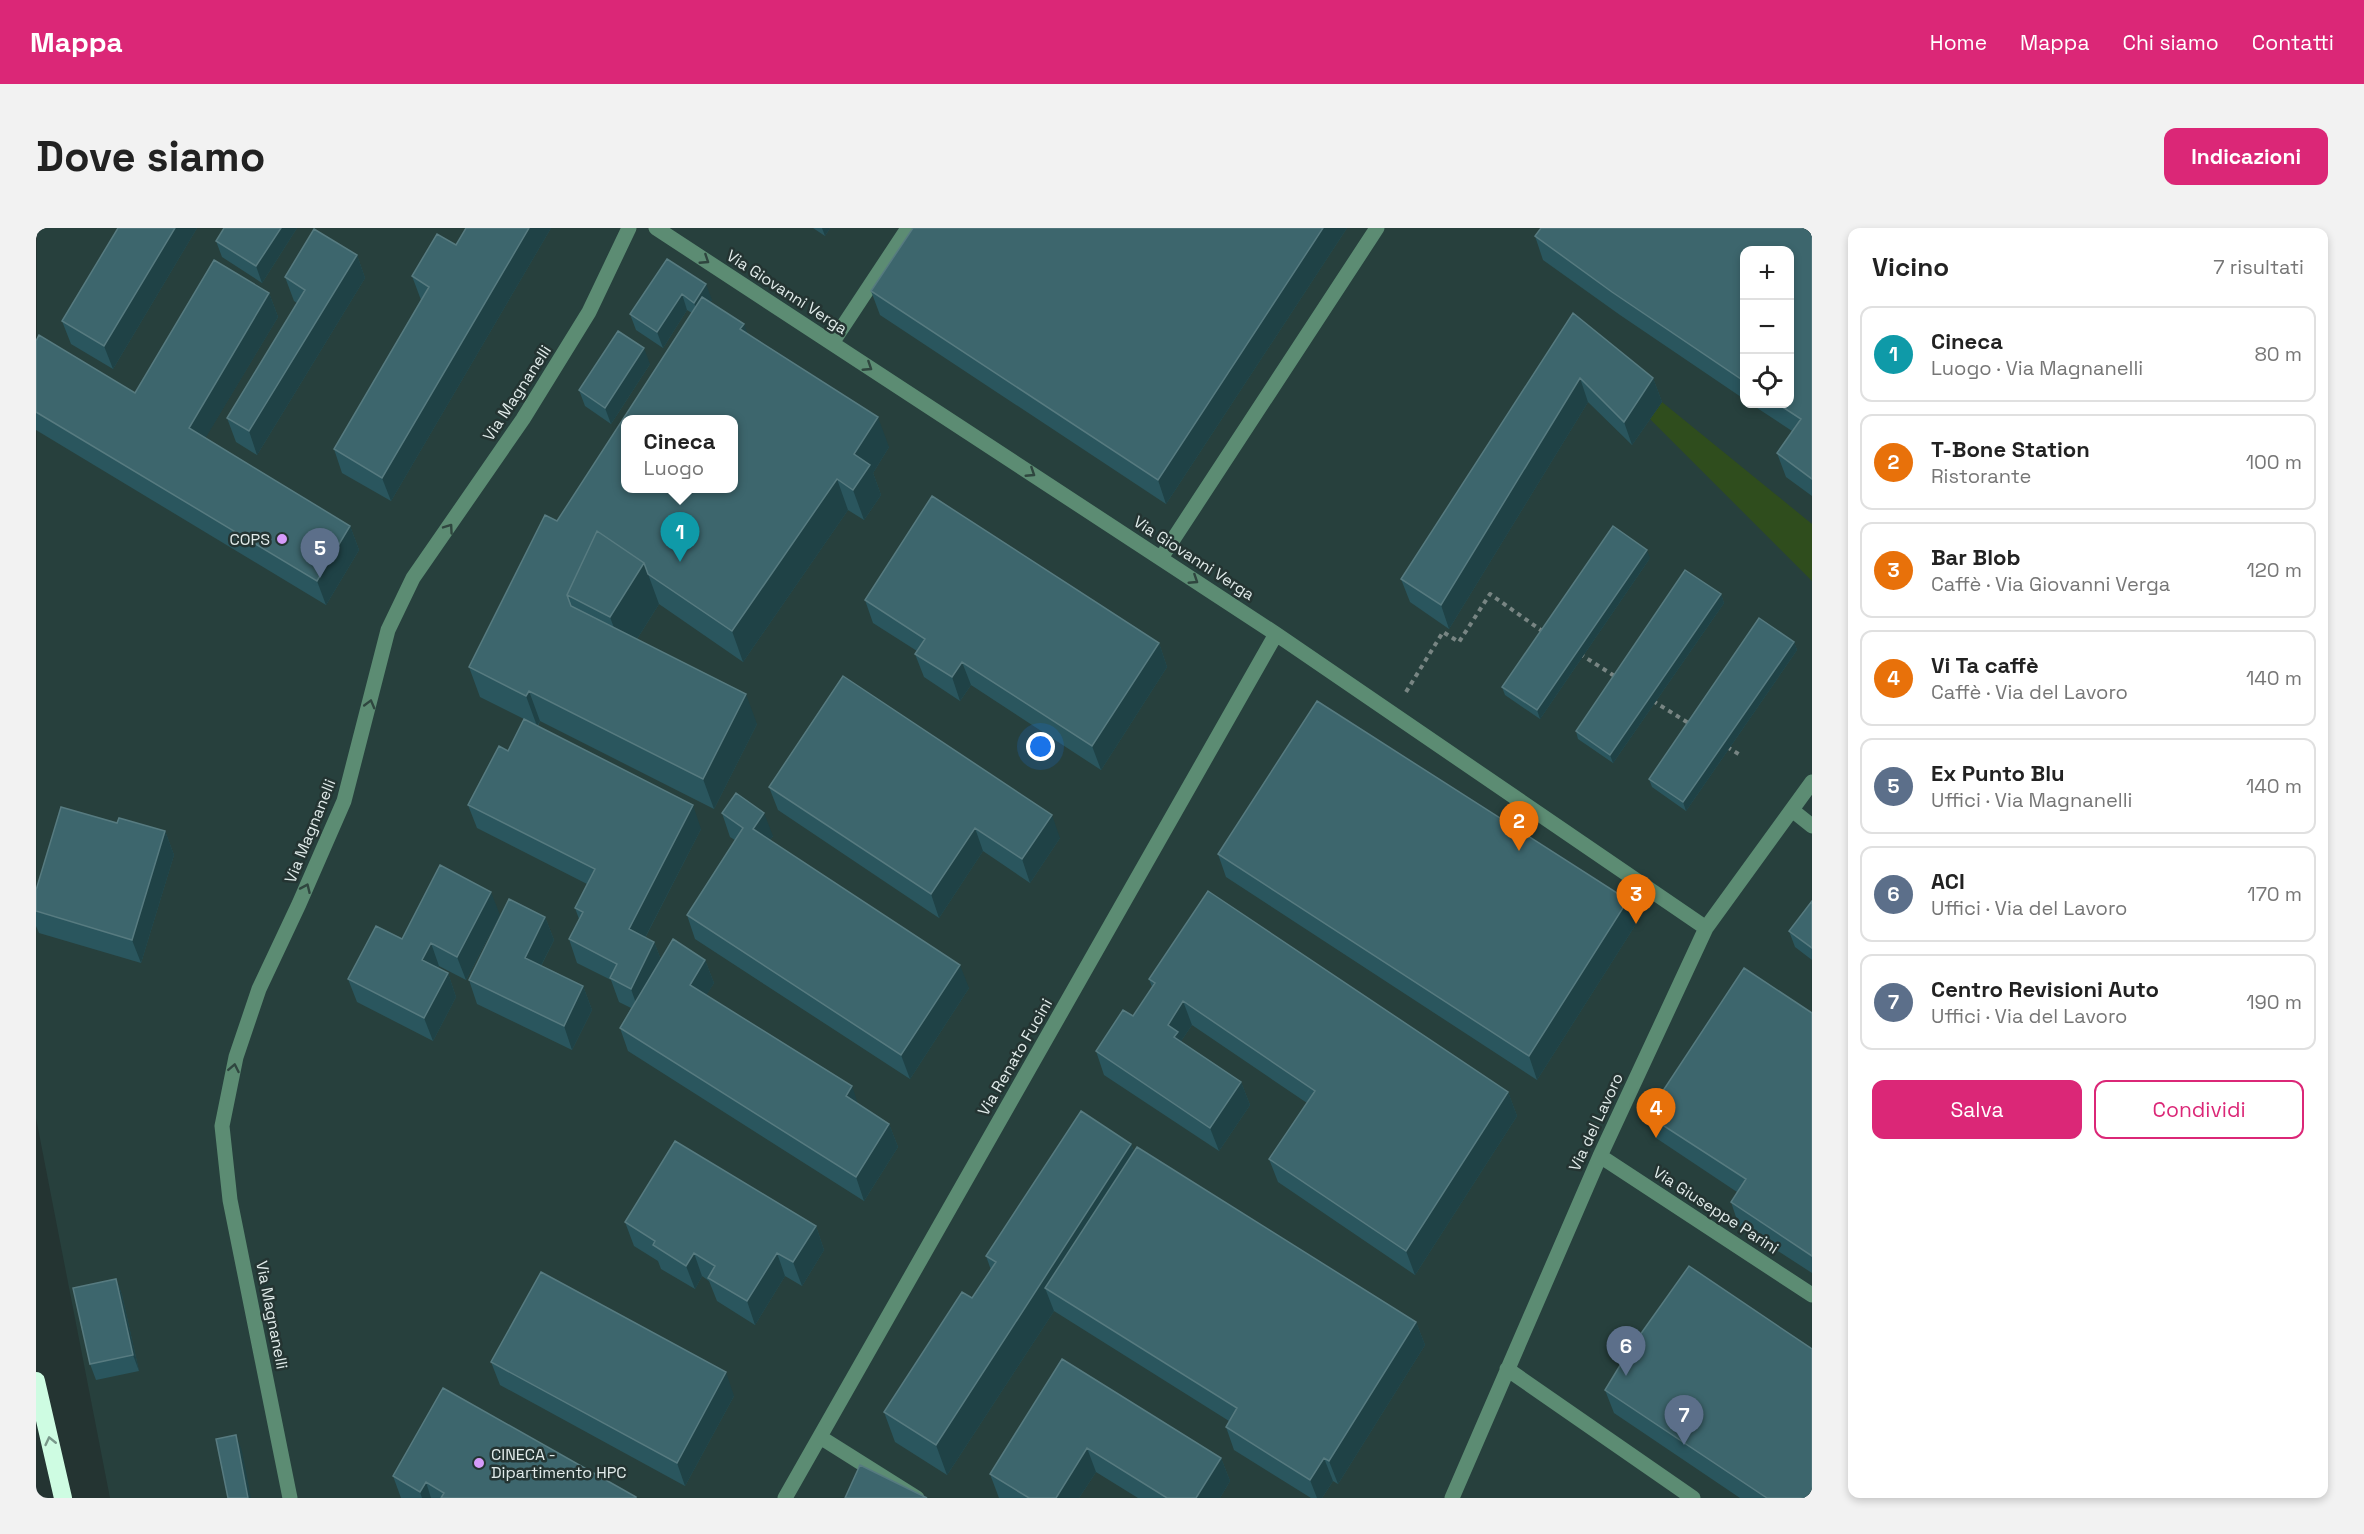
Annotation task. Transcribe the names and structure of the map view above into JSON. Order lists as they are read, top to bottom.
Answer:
{
  "streets": {
    "street": [
      "Via Giovanni Verga",
      "Via Magnanelli",
      "Via Renato Fucini",
      "Via del Lavoro",
      "Via Giuseppe Parini"
    ]
  },
  "crossings": [
    ["Via Giovanni Verga", "Via Renato Fucini"],
    ["Via Giovanni Verga", "Via del Lavoro"],
    ["Via del Lavoro", "Via Giuseppe Parini"]
  ],
  "one_way": ["Via Giovanni Verga", "Via Magnanelli"],
  "places": ["COPS", "CINECA - Dipartimento HPC"],
  "page": {
    "header": "Mappa",
    "nav": [
      "Home",
      "Mappa",
      "Chi siamo",
      "Contatti"
    ],
    "buttons": [
      "Indicazioni",
      ["Salva", "Condividi"]
    ],
    "title": "Dove siamo",
    "heading": ["Vicino", "7 risultati"],
    "map_buttons": ["+", "−"],
    "list": [
      {
        "mark": "1",
        "name": "Cineca",
        "note": "Luogo · Via Magnanelli",
        "value": "80 m"
      },
      {
        "mark": "2",
        "name": "T-Bone Station",
        "note": "Ristorante",
        "value": "100 m"
      },
      {
        "mark": "3",
        "name": "Bar Blob",
        "note": "Caffè · Via Giovanni Verga",
        "value": "120 m"
      },
      {
        "mark": "4",
        "name": "Vi Ta caffè",
        "note": "Caffè · Via del Lavoro",
        "value": "140 m"
      },
      {
        "mark": "5",
        "name": "Ex Punto Blu",
        "note": "Uffici · Via Magnanelli",
        "value": "140 m"
      },
      {
        "mark": "6",
        "name": "ACI",
        "note": "Uffici · Via del Lavoro",
        "value": "170 m"
      },
      {
        "mark": "7",
        "name": "Centro Revisioni Auto",
        "note": "Uffici · Via del Lavoro",
        "value": "190 m"
      }
    ],
    "popup": ["Cineca", "Luogo"],
    "pins": [
      "1",
      "5",
      "2",
      "3",
      "4",
      "6",
      "7"
    ]
  }
}
